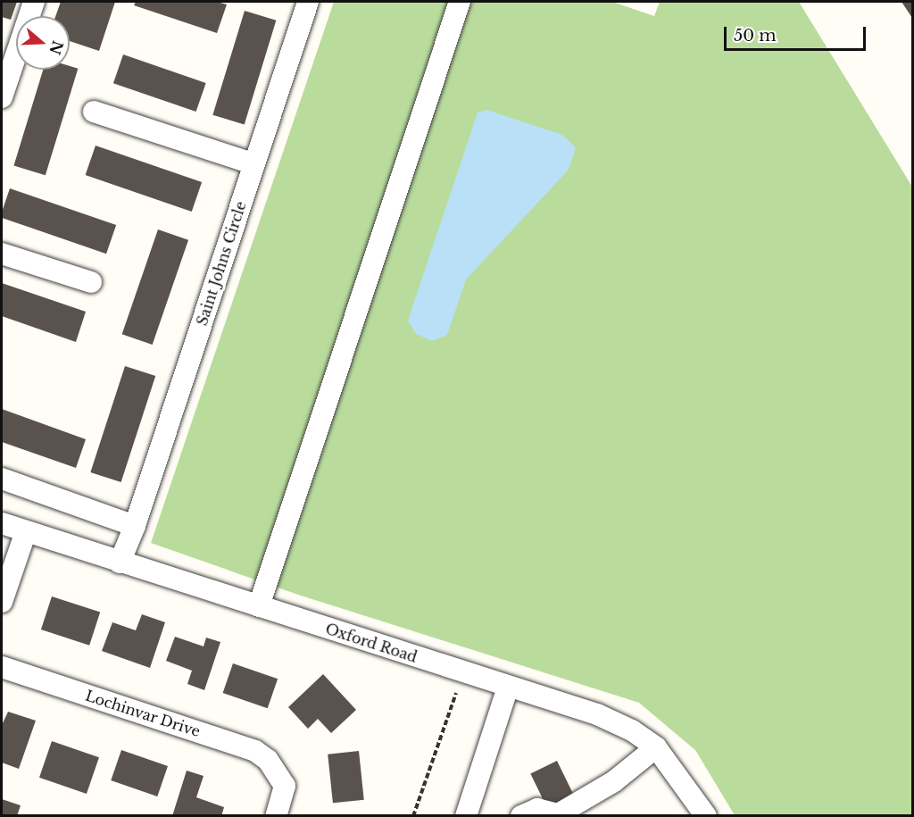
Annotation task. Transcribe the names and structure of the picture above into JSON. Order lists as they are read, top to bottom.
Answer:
{
  "streets": {
    "street": ["Saint Johns Circle", "Oxford Road", "Lochinvar Drive"]
  },
  "crossings": [
    ["Saint Johns Circle", "Oxford Road"]
  ],
  "scale_bar": "50 m",
  "north": "right"
}
